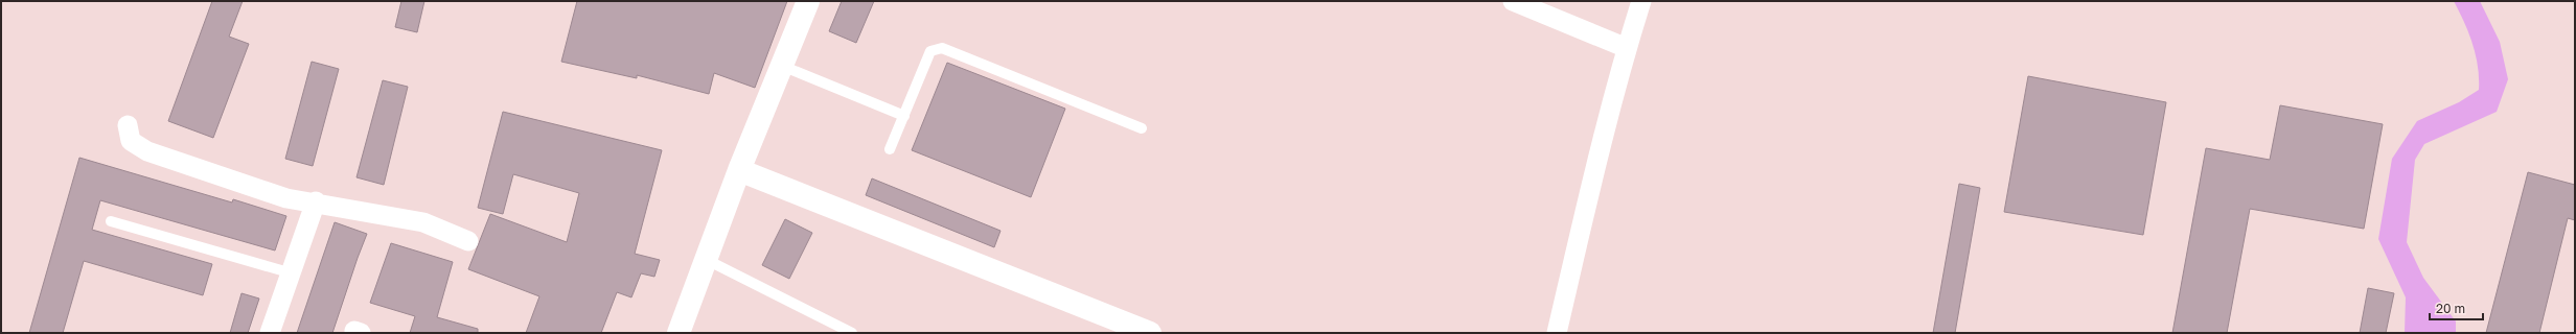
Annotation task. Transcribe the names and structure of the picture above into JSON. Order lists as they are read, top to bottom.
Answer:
{
  "scale_bar": "20 m"
}
